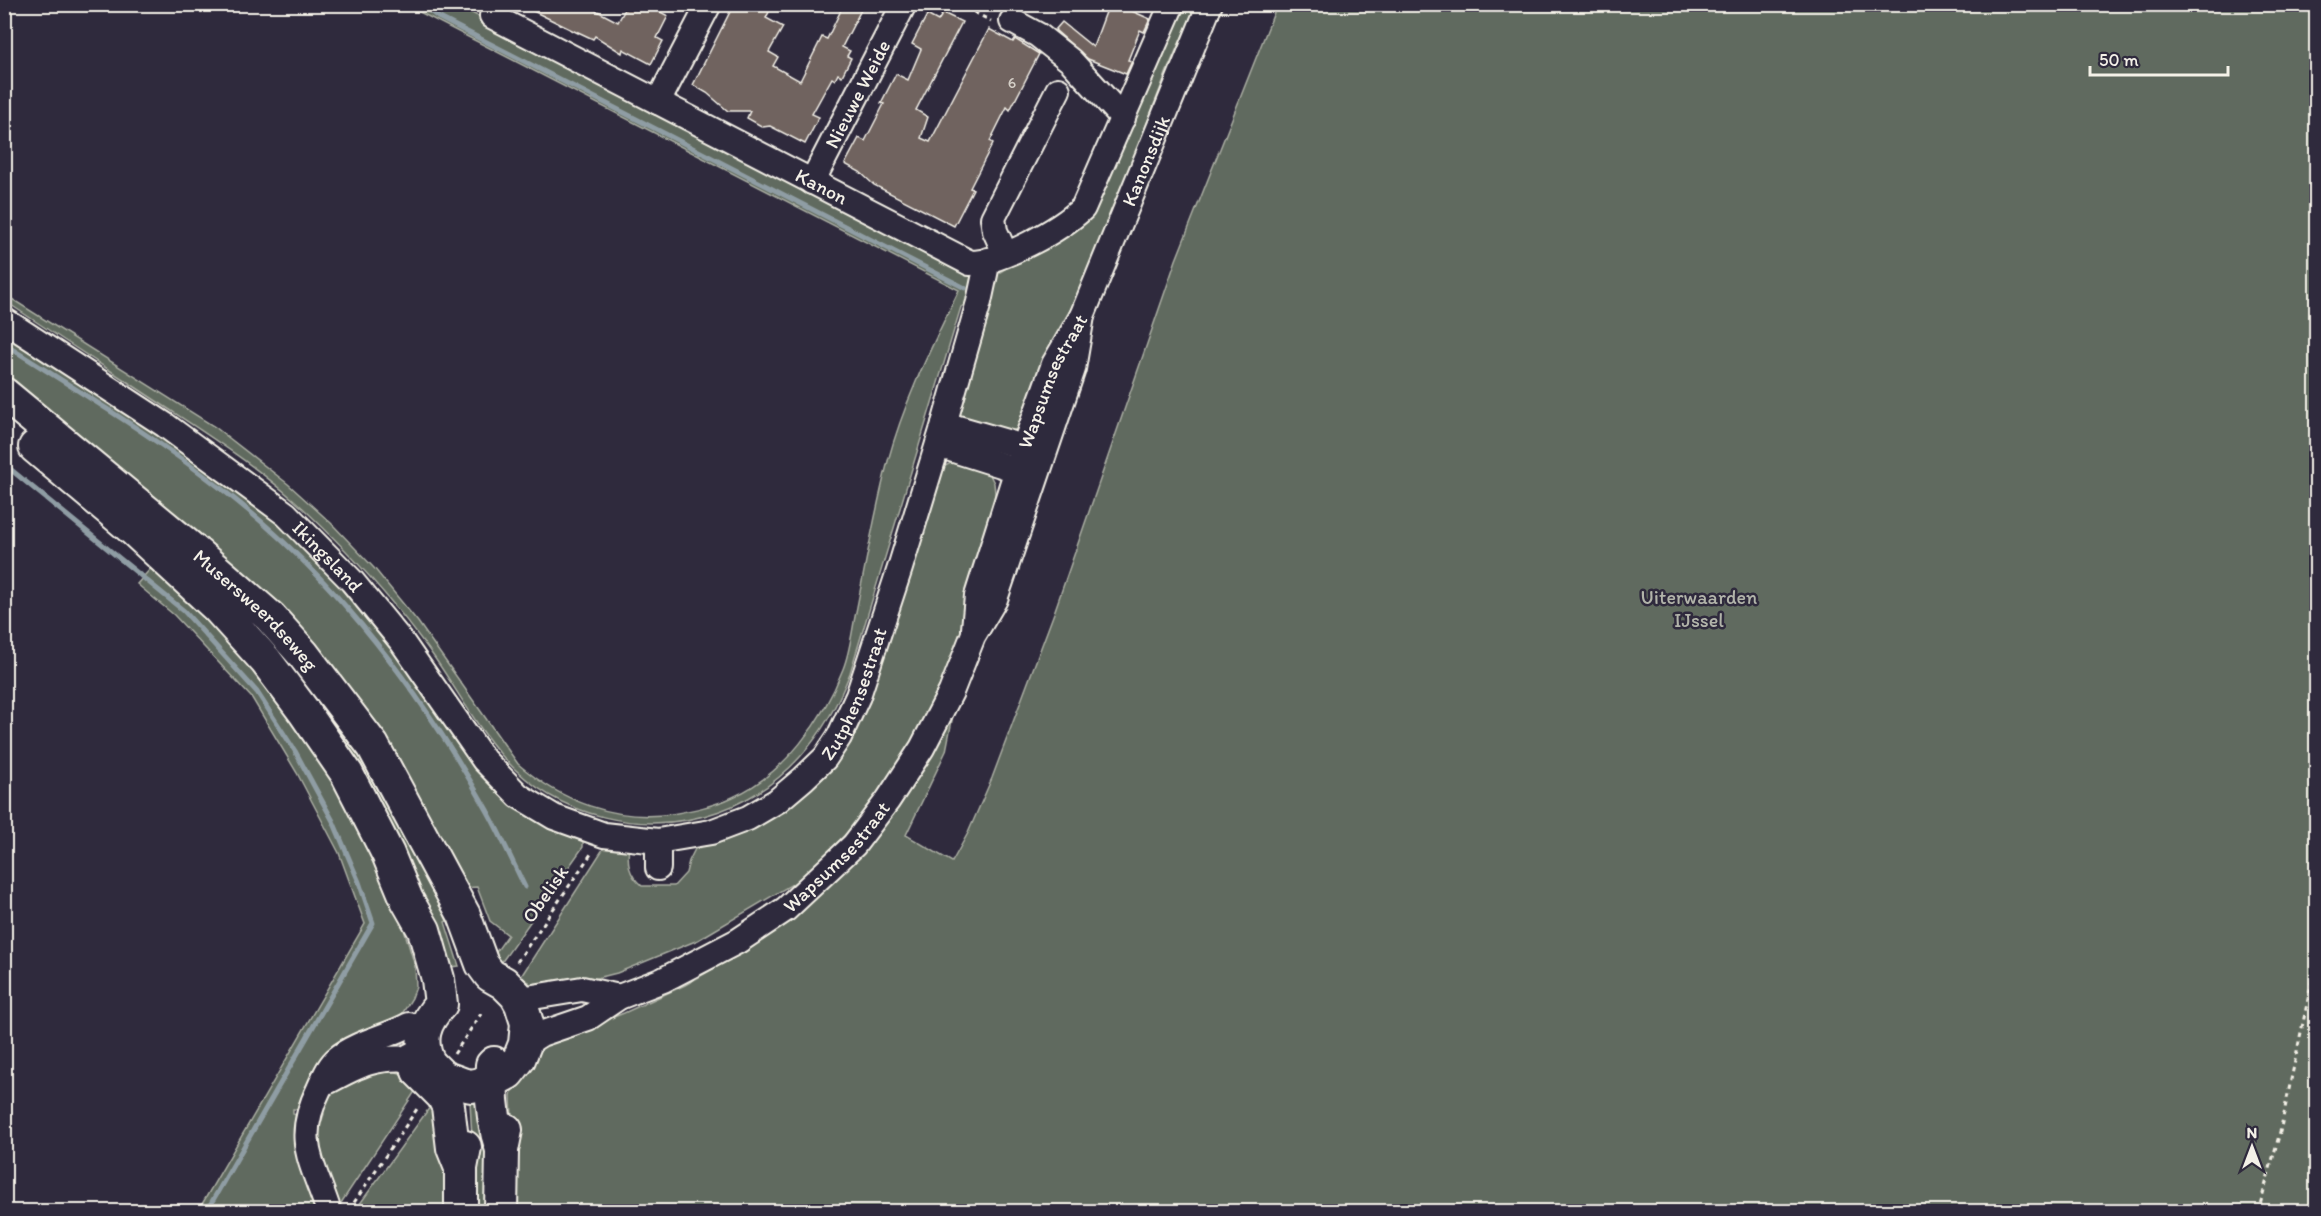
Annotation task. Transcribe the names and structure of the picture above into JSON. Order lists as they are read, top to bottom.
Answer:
{
  "streets": {
    "main road": ["Musersweerdseweg"],
    "street": [
      "Nieuwe Weide",
      "Kanonsdijk",
      "Kanon",
      "Wapsumsestraat",
      "Ikingsland",
      "Zutphensestraat"
    ],
    "path": ["Obelisk"]
  },
  "crossings": [
    ["Nieuwe Weide", "Kanon"],
    ["Kanonsdijk", "Kanon"],
    ["Kanonsdijk", "Wapsumsestraat"],
    ["Kanonsdijk", "Zutphensestraat"],
    ["Kanon", "Zutphensestraat"],
    ["Wapsumsestraat", "Musersweerdseweg"],
    ["Wapsumsestraat", "Obelisk"],
    ["Ikingsland", "Zutphensestraat"],
    ["Ikingsland", "Obelisk"],
    ["Musersweerdseweg", "Obelisk"],
    ["Zutphensestraat", "Obelisk"]
  ],
  "parks": ["Uiterwaarden IJssel"],
  "house_numbers": ["6"],
  "scale_bar": "50 m",
  "north": "top"
}
